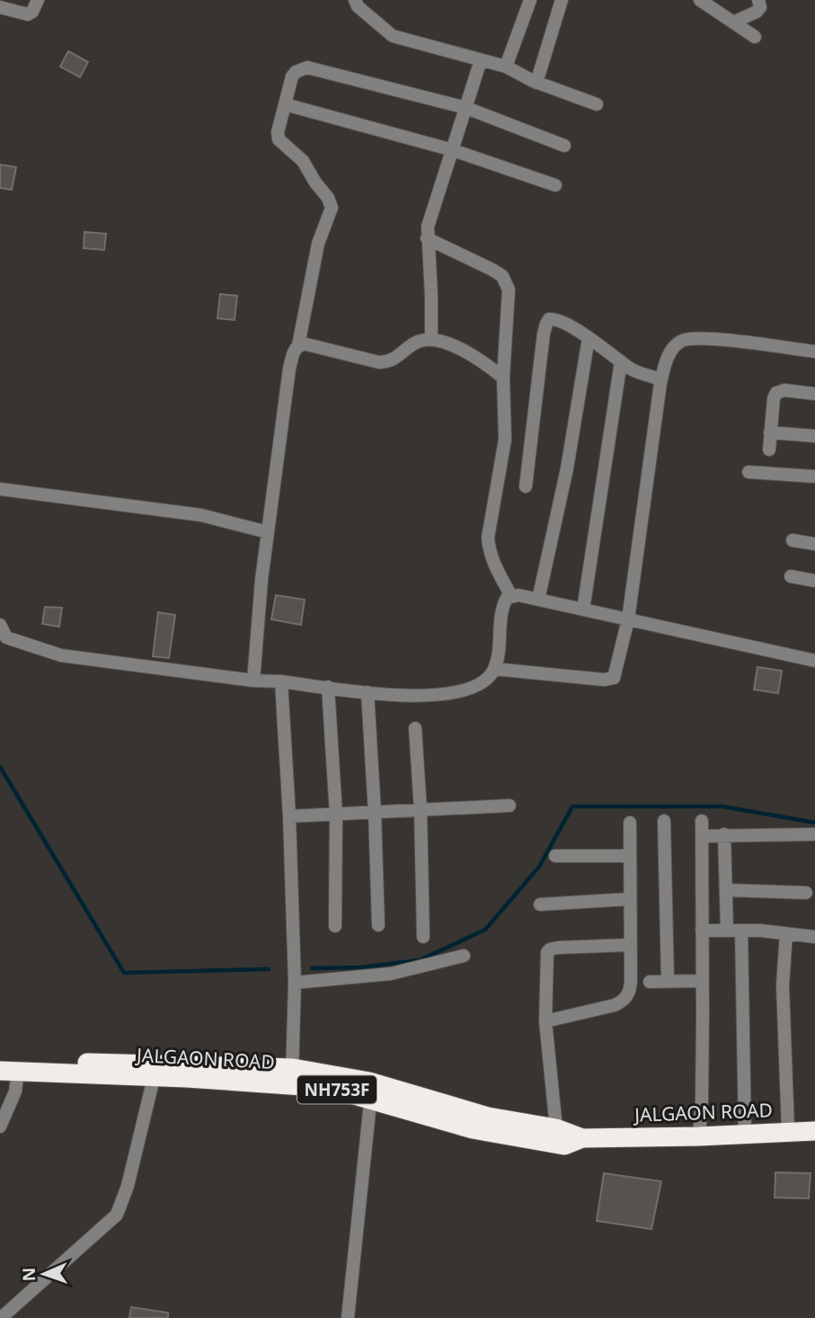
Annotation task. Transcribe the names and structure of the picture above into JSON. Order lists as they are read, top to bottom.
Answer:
{
  "streets": {
    "highway": ["JALGAON ROAD", "NH753F"]
  },
  "crossings": [
    ["JALGAON ROAD", "NH753F"]
  ],
  "north": "left"
}
